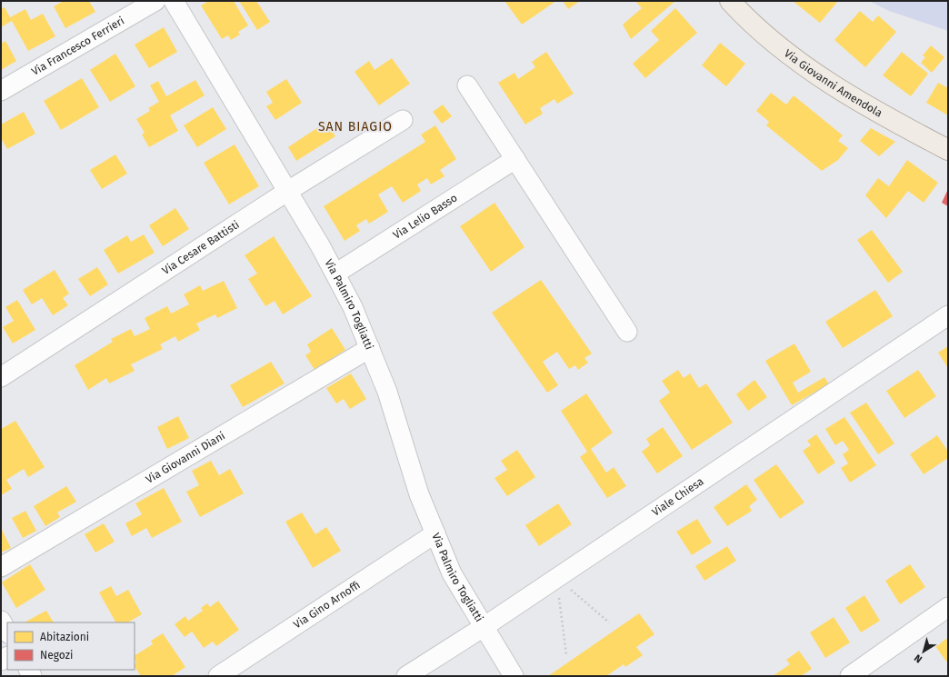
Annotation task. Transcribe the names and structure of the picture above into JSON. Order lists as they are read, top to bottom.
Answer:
{
  "streets": {
    "main road": ["Via Giovanni Amendola"],
    "street": [
      "Via Francesco Ferrieri",
      "Via Lelio Basso",
      "Via Cesare Battisti",
      "Via Palmiro Togliatti",
      "Via Giovanni Diani",
      "Viale Chiesa",
      "Via Gino Arnoffi"
    ]
  },
  "crossings": [
    ["Via Lelio Basso", "Via Palmiro Togliatti"],
    ["Via Cesare Battisti", "Via Palmiro Togliatti"],
    ["Via Palmiro Togliatti", "Via Giovanni Diani"],
    ["Via Palmiro Togliatti", "Viale Chiesa"],
    ["Via Palmiro Togliatti", "Via Gino Arnoffi"]
  ],
  "districts": ["SAN BIAGIO"],
  "legend": ["Abitazioni", "Negozi"],
  "north": "bottom left"
}
